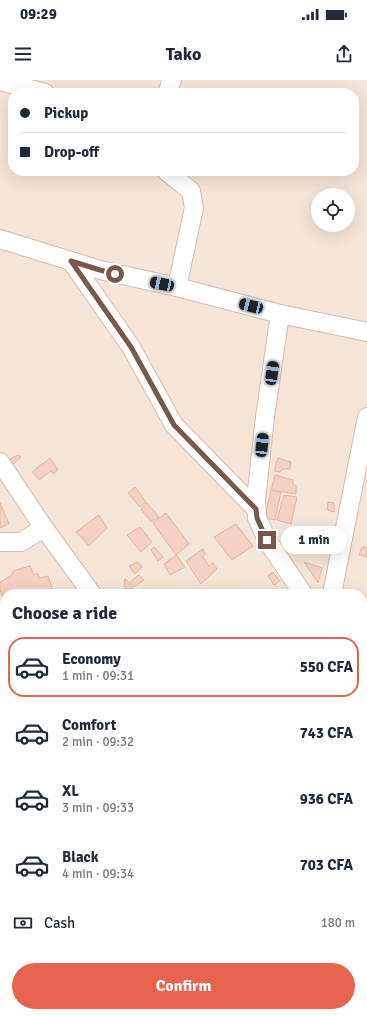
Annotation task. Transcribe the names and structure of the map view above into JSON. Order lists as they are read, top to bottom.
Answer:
{
  "page": {
    "status": "09:29",
    "header": "Tako",
    "banner": ["Pickup", "Drop-off"],
    "bubble": "1 min",
    "heading": "Choose a ride",
    "list": [
      {
        "name": "Economy",
        "note": "1 min · 09:31",
        "value": "550 CFA"
      },
      {
        "name": "Comfort",
        "note": "2 min · 09:32",
        "value": "743 CFA"
      },
      {
        "name": "XL",
        "note": "3 min · 09:33",
        "value": "936 CFA"
      },
      {
        "name": "Black",
        "note": "4 min · 09:34",
        "value": "703 CFA"
      }
    ],
    "pay": ["Cash", "180 m"],
    "buttons": "Confirm"
  }
}
